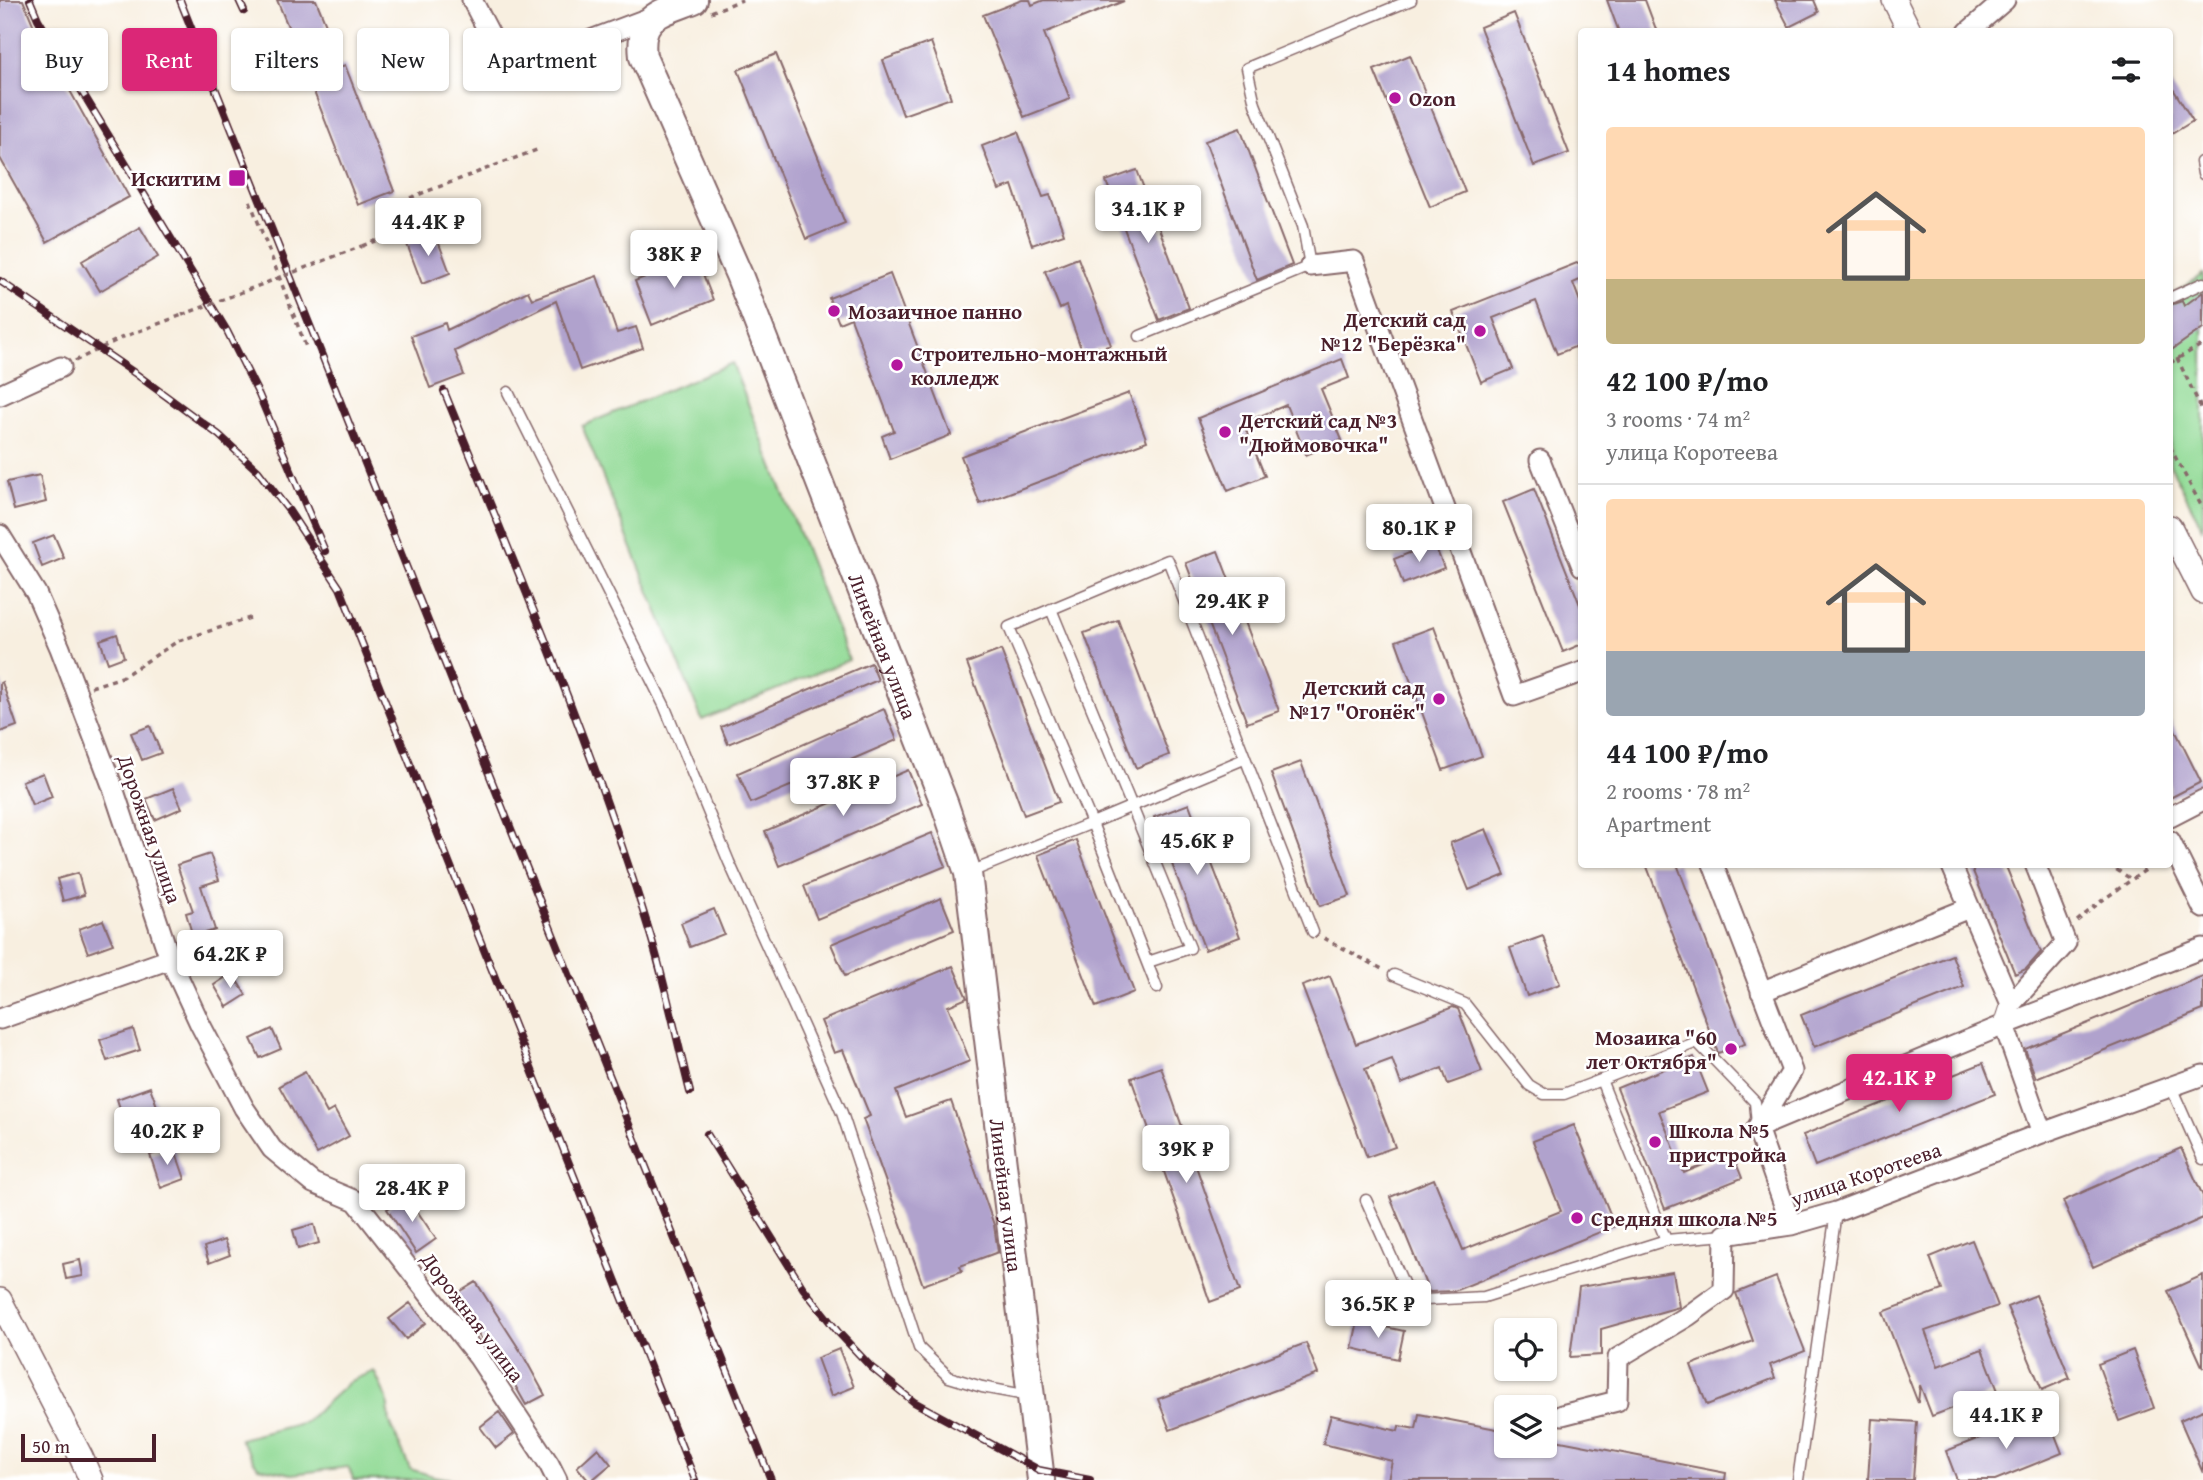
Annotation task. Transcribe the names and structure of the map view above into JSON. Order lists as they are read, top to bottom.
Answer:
{
  "streets": {
    "main road": ["Линейная улица"],
    "street": ["Дорожная улица", "улица Коротеева"]
  },
  "places": {
    "other": [
      "Ozon",
      "Мозаичное панно",
      "Детский сад №12 \"Берёзка\"",
      "Строительно-монтажный колледж",
      "Детский сад №3 \"Дюймовочка\"",
      "Детский сад №17 \"Огонёк\"",
      "Мозаика \"60 лет Октября\"",
      "Школа №5 пристройка",
      "Средняя школа №5"
    ],
    "transit": ["Искитим"]
  },
  "scale_bar": "50 m",
  "page": {
    "chip": [
      "Buy",
      "Rent",
      "Filters",
      "New",
      "Apartment"
    ],
    "heading": "14 homes",
    "list": [
      {
        "name": "42 100 ₽/mo",
        "note": "3 rooms · 74 m² · улица Коротеева"
      },
      {
        "name": "44 100 ₽/mo",
        "note": "2 rooms · 78 m² · Apartment"
      }
    ],
    "price": [
      "34.1K ₽",
      "44.4K ₽",
      "38K ₽",
      "80.1K ₽",
      "29.4K ₽",
      "37.8K ₽",
      "45.6K ₽",
      "64.2K ₽",
      "42.1K ₽",
      "40.2K ₽",
      "39K ₽",
      "28.4K ₽",
      "36.5K ₽",
      "44.1K ₽"
    ],
    "scale": "50 m"
  }
}
